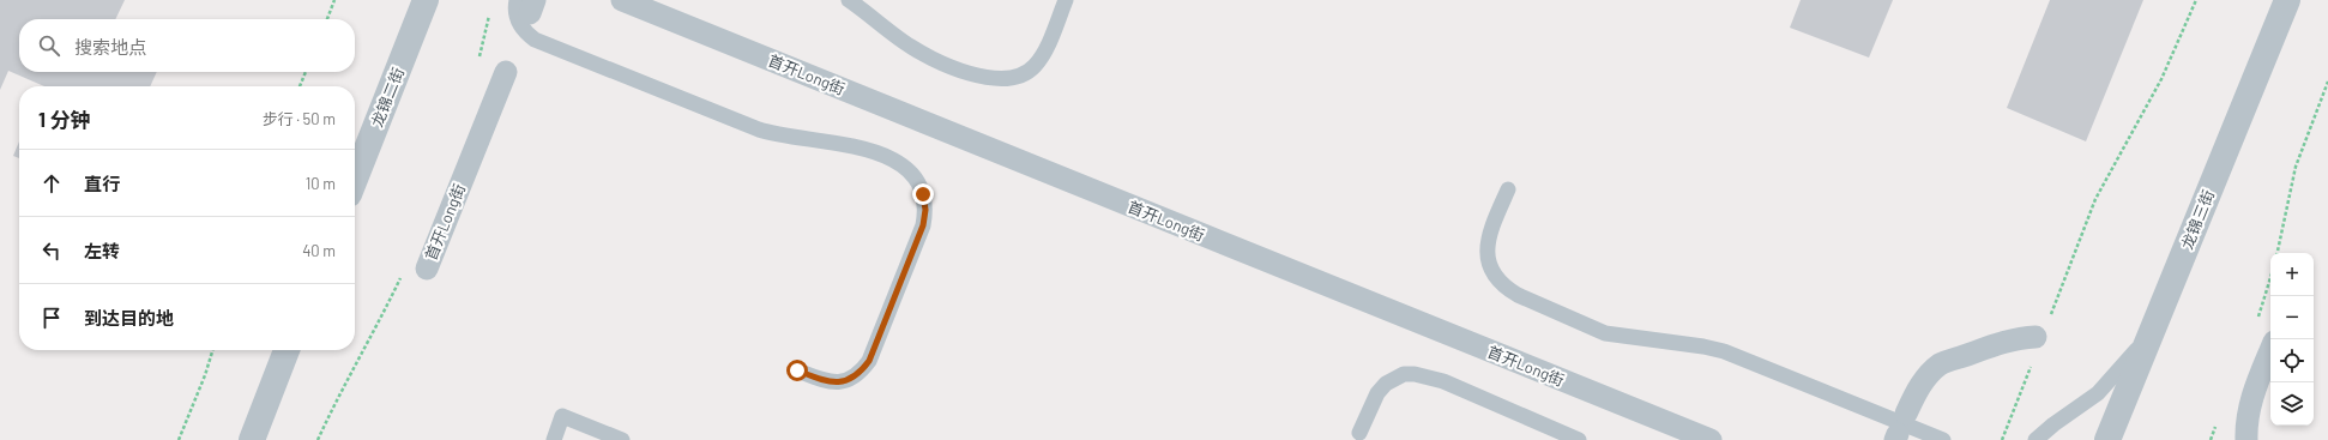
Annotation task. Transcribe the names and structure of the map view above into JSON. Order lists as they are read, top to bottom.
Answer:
{
  "streets": {
    "street": ["首开Long街", "龙锦二街", "龙锦三街"]
  },
  "page": {
    "search": "搜索地点",
    "heading": ["1 分钟", "步行 · 50 m"],
    "list": [
      ["直行", "10 m"],
      ["左转", "40 m"],
      "到达目的地"
    ],
    "map_buttons": ["+", "−"]
  }
}
